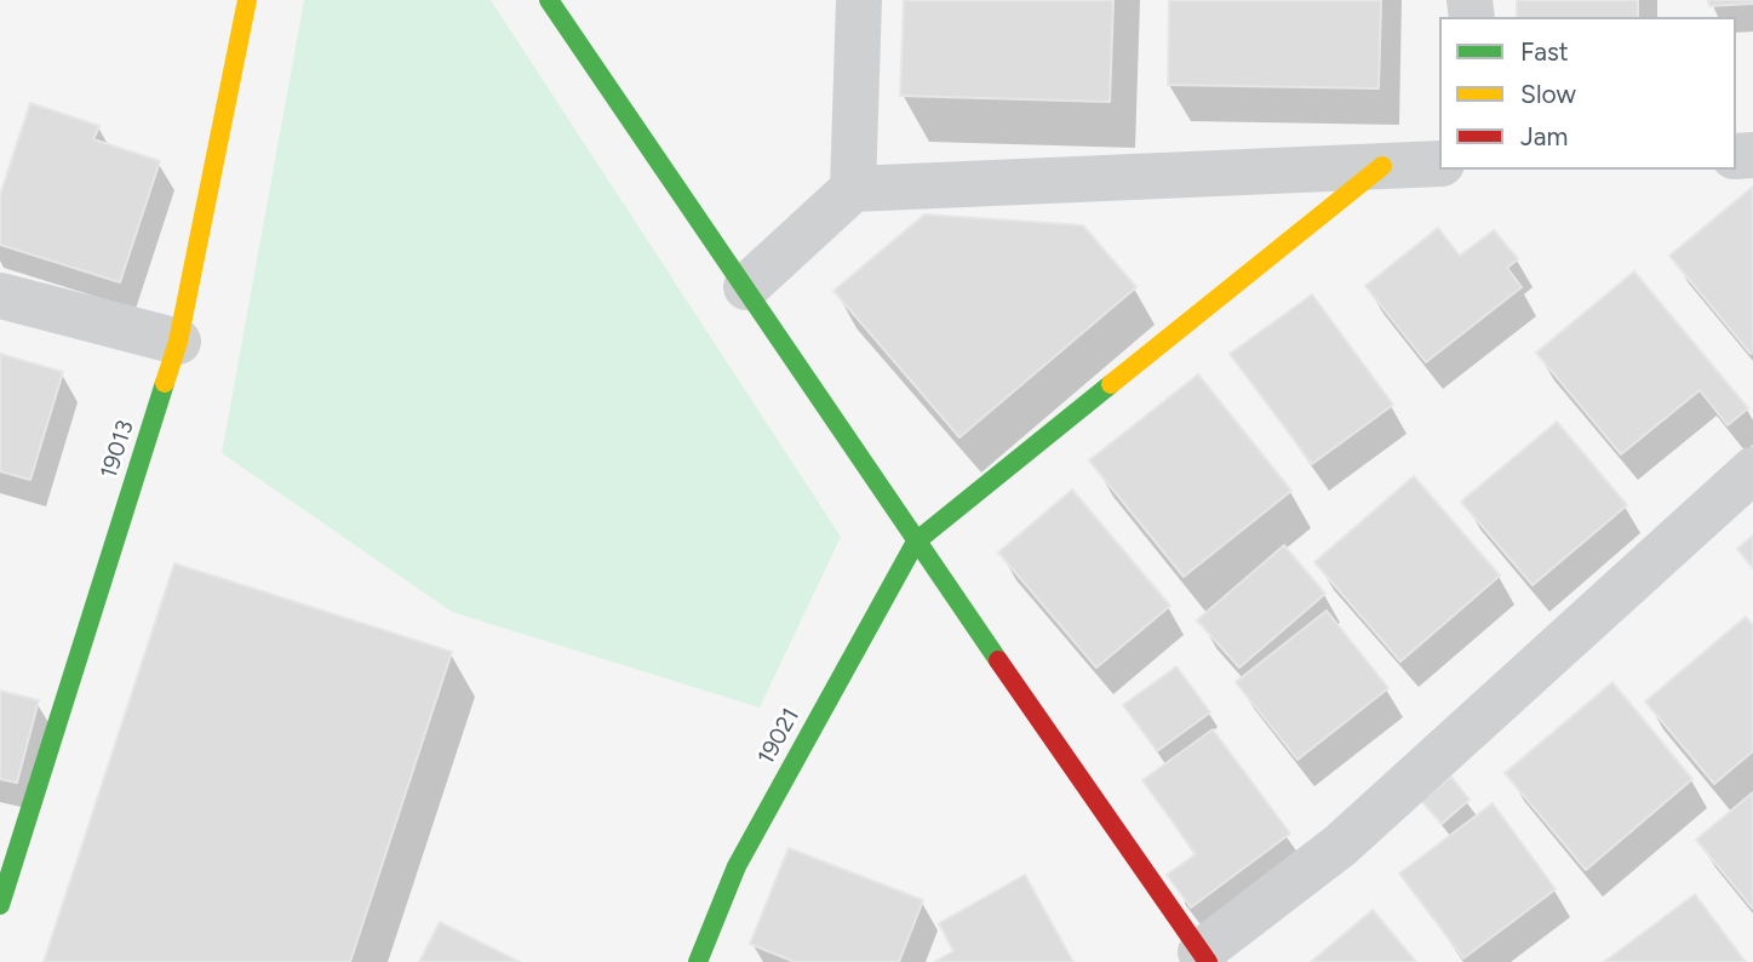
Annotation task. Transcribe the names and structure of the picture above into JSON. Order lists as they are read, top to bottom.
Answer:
{
  "streets": {
    "street": ["19013", "19021"]
  },
  "legend": ["Fast", "Slow", "Jam"]
}
